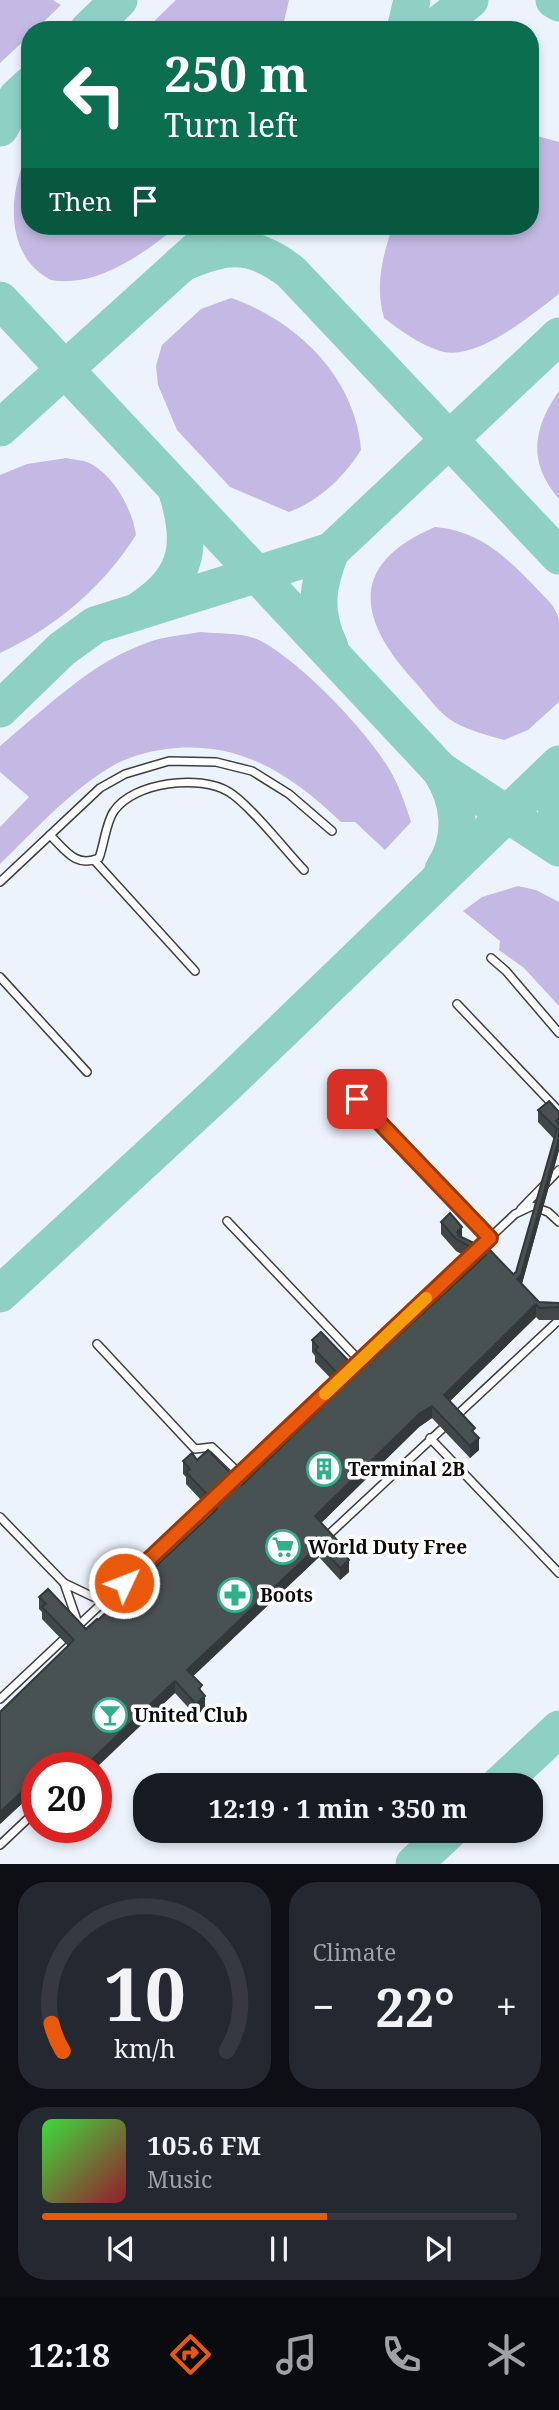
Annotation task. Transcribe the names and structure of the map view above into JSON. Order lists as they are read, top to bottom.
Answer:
{
  "places": {
    "building": ["Terminal 2B"],
    "supermarket": ["World Duty Free"],
    "pharmacy": ["Boots"],
    "bar": ["United Club"]
  },
  "page": {
    "turn": ["250 m", "Turn left"],
    "then": "Then",
    "limit": "20",
    "trip": "12:19 · 1 min · 350 m",
    "tile": "Climate",
    "heat": ["−", "22°", "+"],
    "song": ["105.6 FM", "Music"],
    "tabs": "12:18",
    "gauge": ["10", "km/h"]
  }
}
